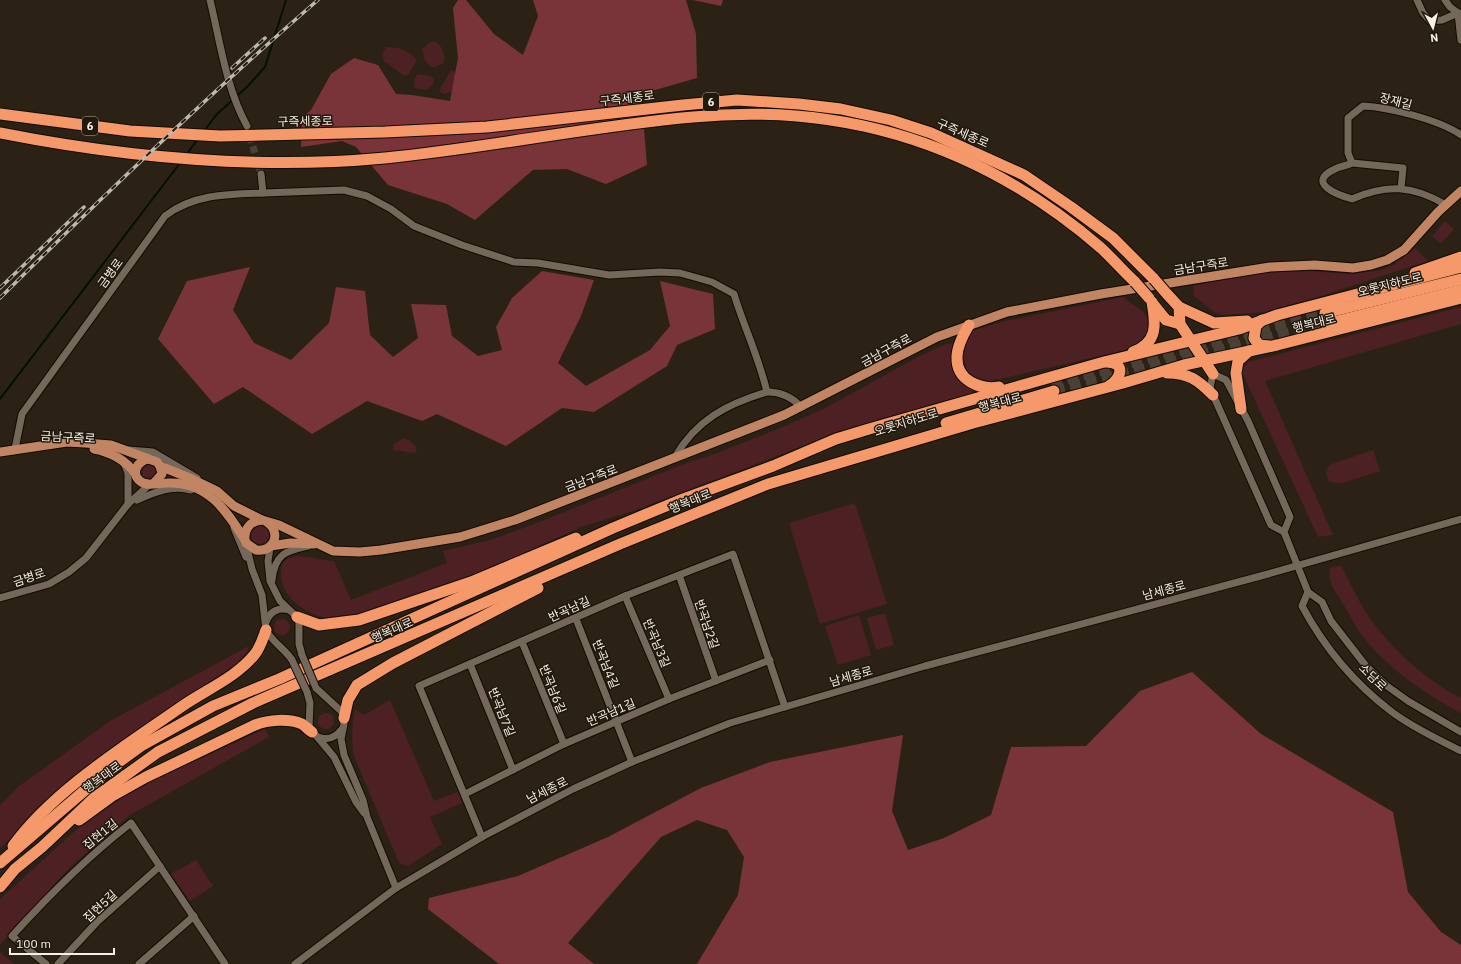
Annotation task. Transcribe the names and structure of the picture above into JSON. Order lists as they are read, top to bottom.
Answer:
{
  "streets": {
    "highway": [
      "구즉세종로",
      "6",
      "오롯지하도로",
      "행복대로"
    ],
    "main road": ["금남구즉로"],
    "street": [
      "장재길",
      "금병로",
      "남세종로",
      "반곡남길",
      "반곡남2길",
      "반곡남3길",
      "반곡남4길",
      "소담로",
      "반곡남6길",
      "반곡남7길",
      "반곡남1길",
      "집현1길",
      "집현5길"
    ]
  },
  "crossings": [
    ["구즉세종로", "행복대로"],
    ["금남구즉로", "금병로"],
    ["오롯지하도로", "행복대로"],
    ["남세종로", "반곡남길"],
    ["남세종로", "반곡남4길"],
    ["남세종로", "소담로"],
    ["반곡남길", "반곡남2길"],
    ["반곡남길", "반곡남3길"],
    ["반곡남길", "반곡남4길"],
    ["반곡남길", "반곡남6길"],
    ["반곡남길", "반곡남7길"],
    ["반곡남길", "반곡남1길"],
    ["반곡남2길", "반곡남1길"],
    ["반곡남3길", "반곡남1길"],
    ["반곡남4길", "반곡남1길"],
    ["반곡남6길", "반곡남1길"],
    ["반곡남7길", "반곡남1길"],
    ["집현1길", "집현5길"]
  ],
  "scale_bar": "100 m",
  "north": "bottom"
}
